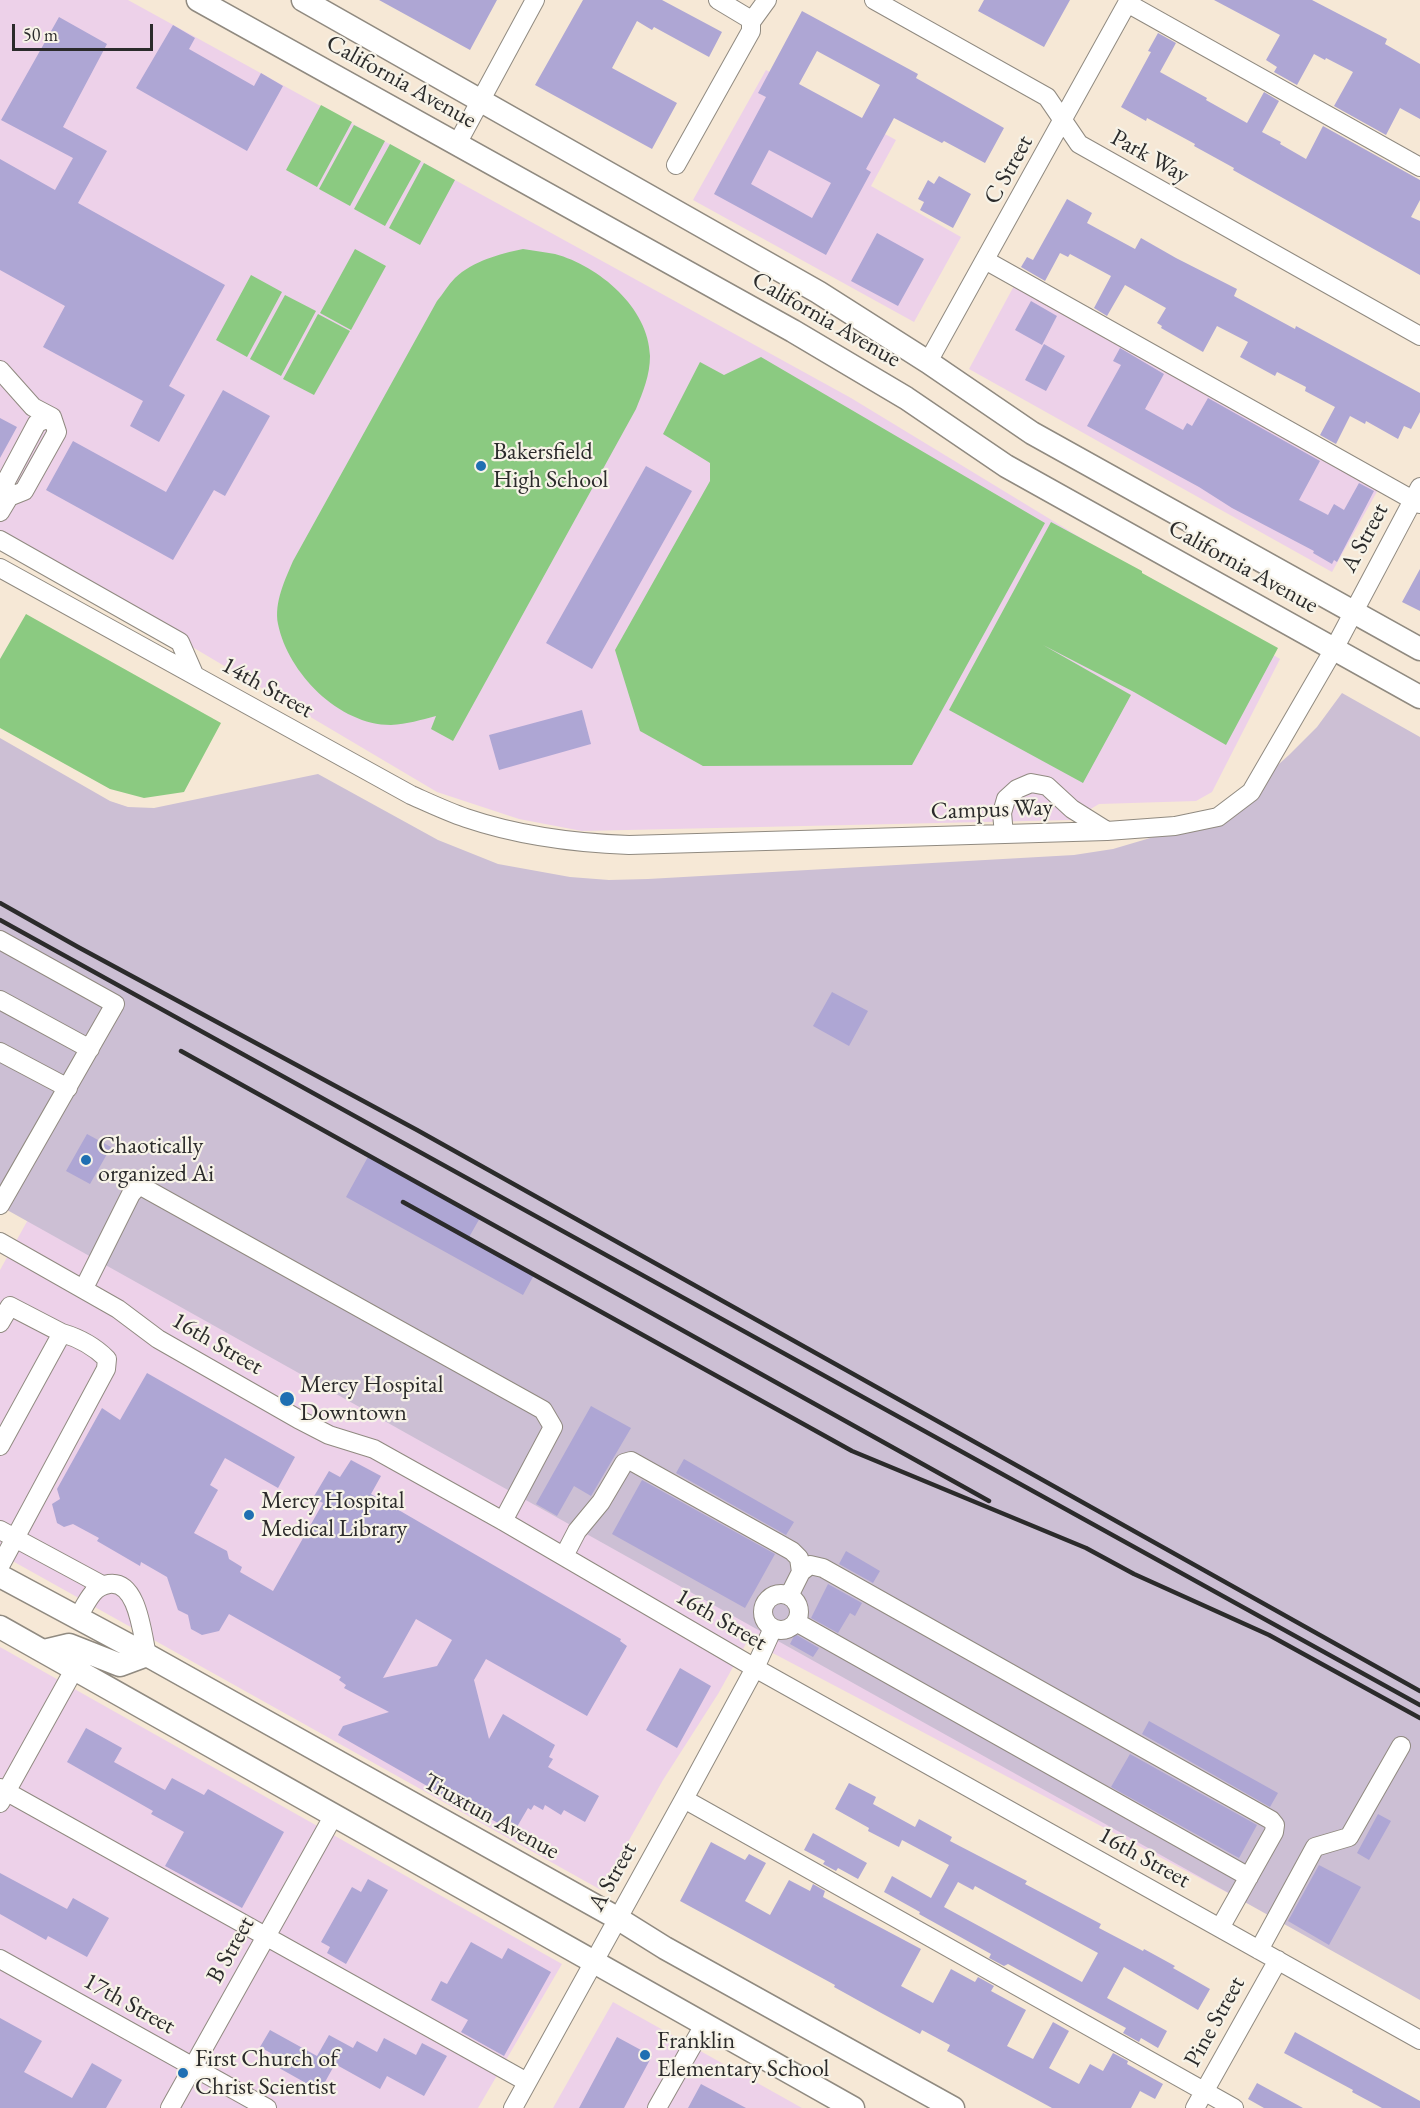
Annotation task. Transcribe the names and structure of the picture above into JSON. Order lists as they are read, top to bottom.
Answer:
{
  "streets": {
    "main road": ["California Avenue", "Truxtun Avenue"],
    "street": [
      "Park Way",
      "C Street",
      "A Street",
      "14th Street",
      "Campus Way",
      "16th Street",
      "B Street",
      "17th Street",
      "Pine Street"
    ]
  },
  "crossings": [
    ["California Avenue", "C Street"],
    ["California Avenue", "A Street"],
    ["California Avenue", "Campus Way"],
    ["Park Way", "C Street"],
    ["A Street", "Campus Way"],
    ["A Street", "16th Street"],
    ["A Street", "Truxtun Avenue"],
    ["14th Street", "Campus Way"],
    ["16th Street", "Pine Street"],
    ["B Street", "17th Street"]
  ],
  "places": [
    "Bakersfield High School",
    "Chaotically organized Ai",
    "Mercy Hospital Downtown",
    "Mercy Hospital Medical Library",
    "Franklin Elementary School",
    "First Church of Christ Scientist"
  ],
  "scale_bar": "50 m"
}
